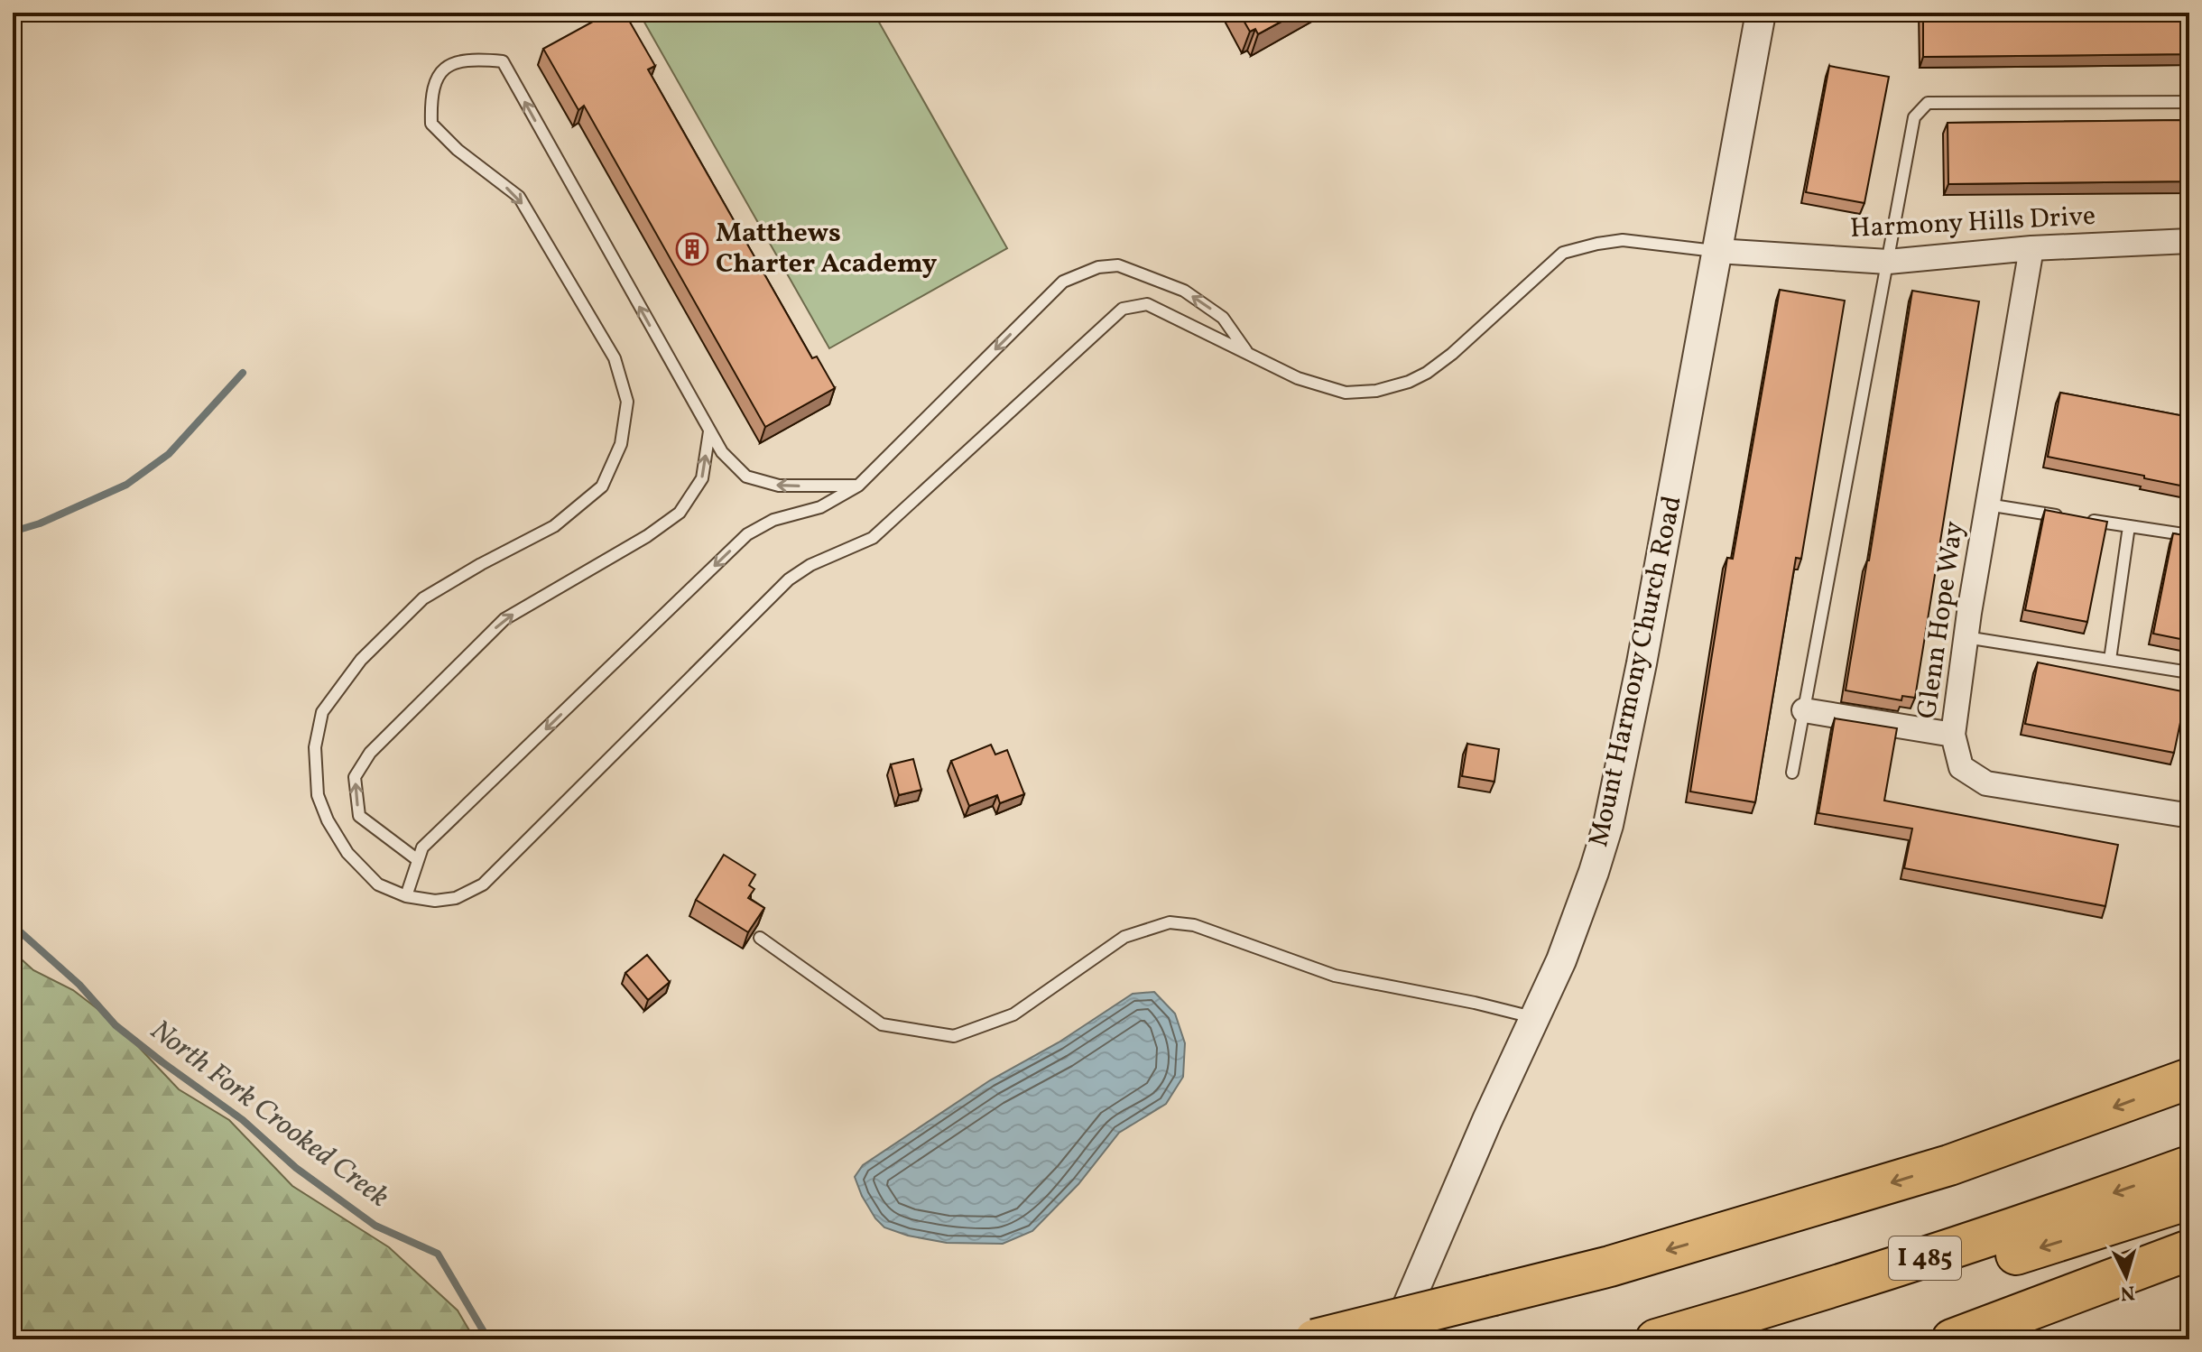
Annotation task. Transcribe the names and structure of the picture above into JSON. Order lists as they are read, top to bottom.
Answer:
{
  "streets": {
    "highway": ["I 485"],
    "street": ["Harmony Hills Drive", "Glenn Hope Way", "Mount Harmony Church Road"]
  },
  "crossings": [
    ["Harmony Hills Drive", "Glenn Hope Way"],
    ["Harmony Hills Drive", "Mount Harmony Church Road"]
  ],
  "water": ["North Fork Crooked Creek"],
  "places": {
    "building": ["Matthews Charter Academy"]
  },
  "north": "bottom"
}
